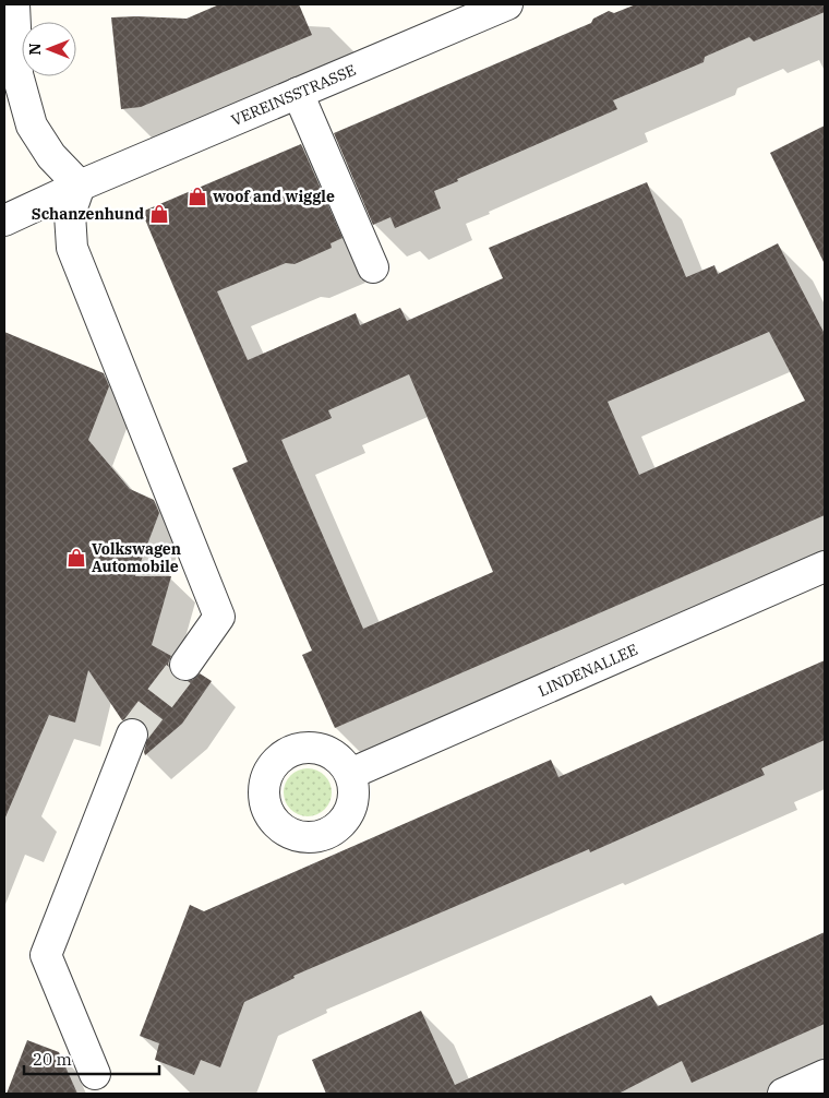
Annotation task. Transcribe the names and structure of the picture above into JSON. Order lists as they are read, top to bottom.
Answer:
{
  "streets": {
    "street": ["VEREINSSTRASSE", "LINDENALLEE"]
  },
  "places": {
    "shop": ["woof and wiggle", "Schanzenhund", "Volkswagen Automobile"]
  },
  "scale_bar": "20 m",
  "north": "left"
}
